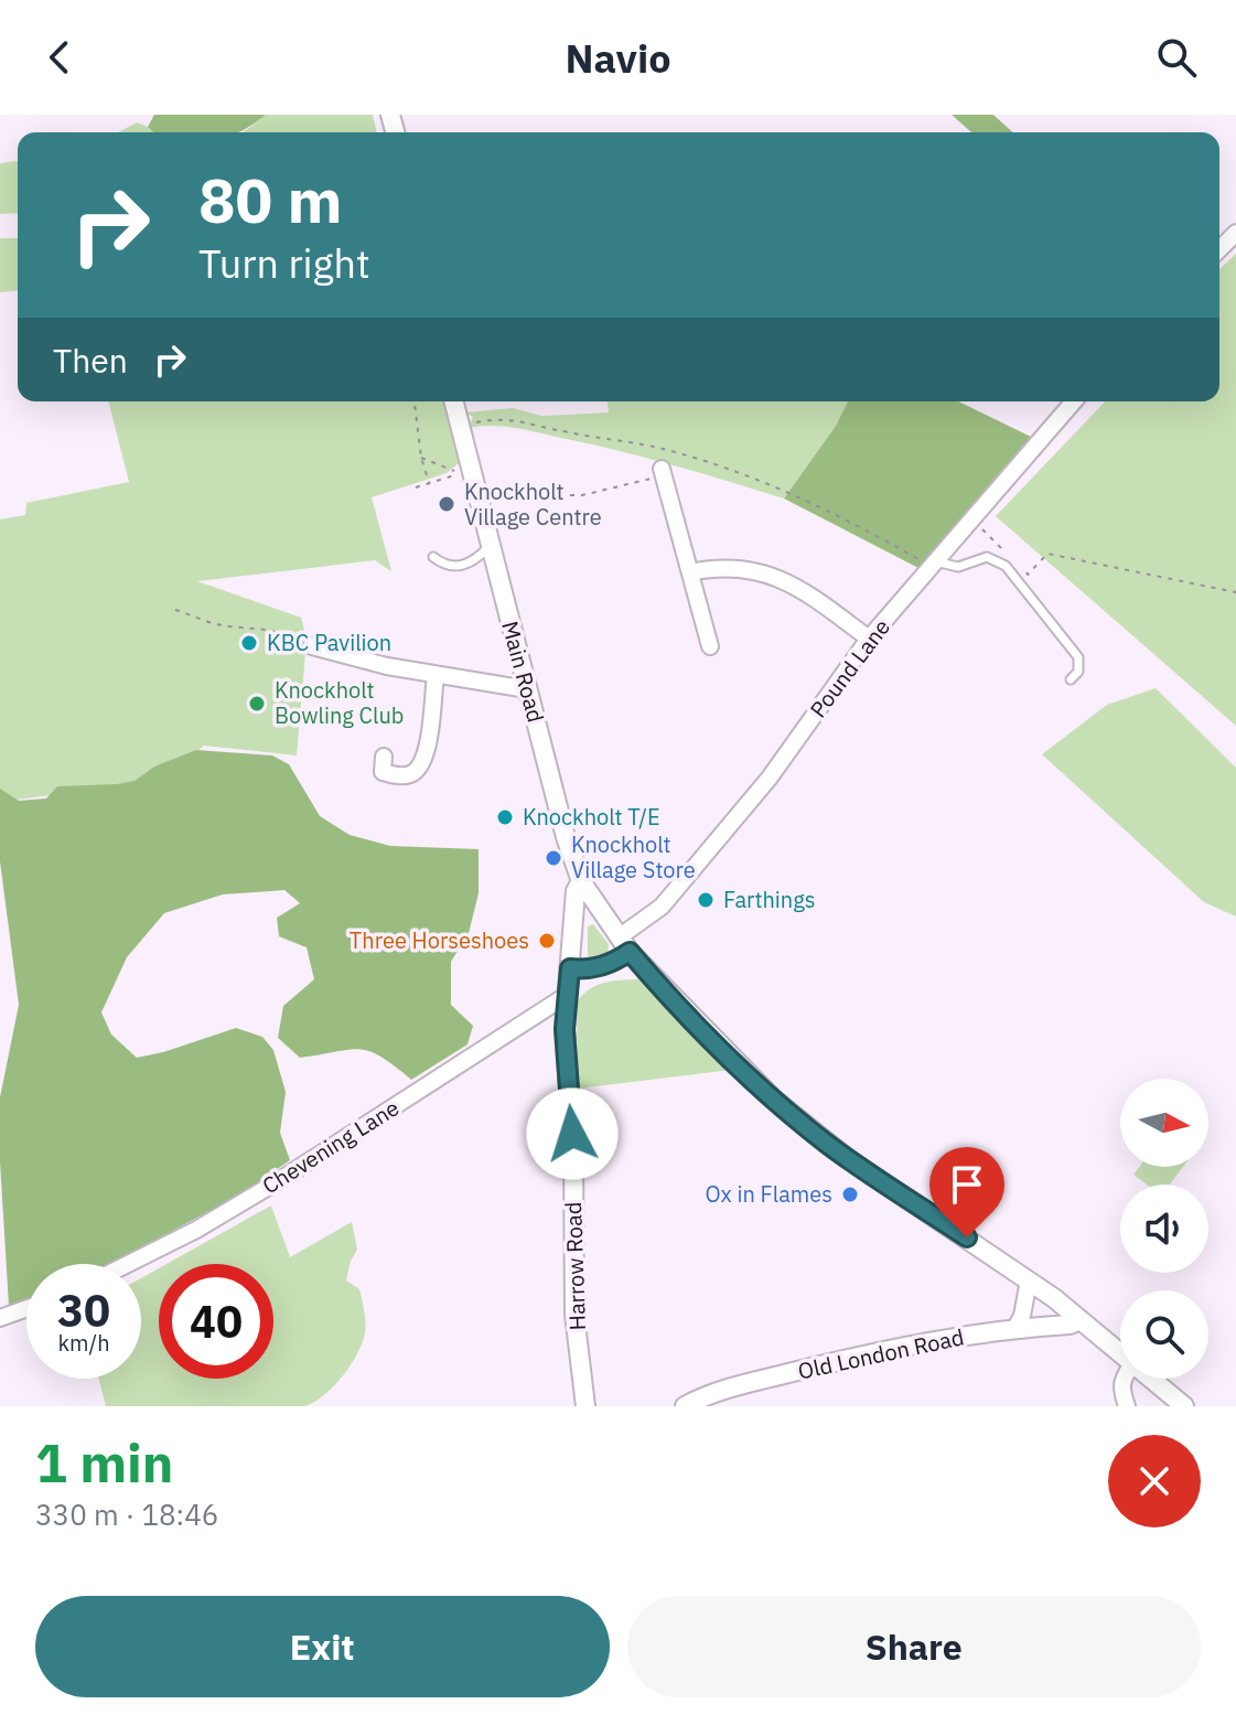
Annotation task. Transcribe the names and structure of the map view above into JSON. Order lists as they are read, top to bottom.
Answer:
{
  "streets": {
    "street": [
      "Pound Lane",
      "Main Road",
      "Chevening Lane",
      "Harrow Road",
      "Old London Road"
    ]
  },
  "crossings": [
    ["Pound Lane", "Main Road"],
    ["Pound Lane", "Harrow Road"],
    ["Main Road", "Harrow Road"],
    ["Main Road", "Old London Road"],
    ["Chevening Lane", "Harrow Road"]
  ],
  "places": [
    "Knockholt Village Centre",
    "KBC Pavilion",
    "Knockholt Bowling Club",
    "Knockholt T/E",
    "Knockholt Village Store",
    "Farthings",
    "Three Horseshoes",
    "Ox in Flames"
  ],
  "north": "right",
  "page": {
    "header": "Navio",
    "turn": ["80 m", "Turn right"],
    "then": "Then",
    "speed": "30 km/h",
    "limit": "40",
    "heading": ["1 min", "330 m · 18:46"],
    "buttons": ["Exit", "Share"]
  }
}
